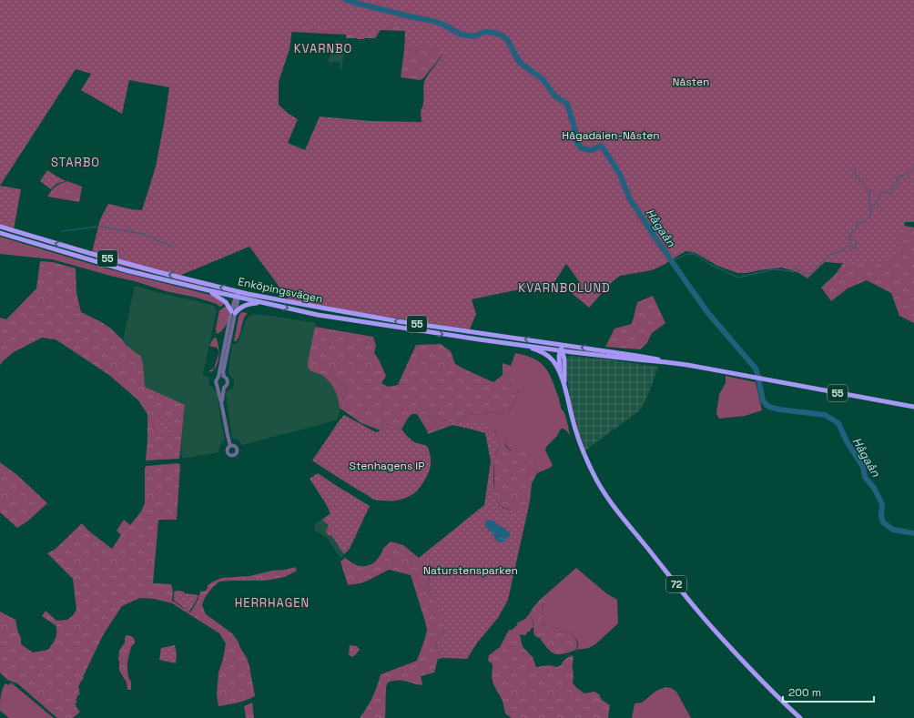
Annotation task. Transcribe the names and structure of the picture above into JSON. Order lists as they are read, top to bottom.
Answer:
{
  "streets": {
    "main road": ["55", "Enköpingsvägen", "72"]
  },
  "crossings": [
    ["55", "Enköpingsvägen"],
    ["55", "72"],
    ["Enköpingsvägen", "72"]
  ],
  "districts": [
    "KVARNBO",
    "STARBO",
    "KVARNBOLUND",
    "HERRHAGEN"
  ],
  "water": ["Hågaån"],
  "parks": [
    "Nåsten",
    "Hågadalen-Nåsten",
    "Stenhagens IP",
    "Naturstensparken"
  ],
  "scale_bar": "200 m"
}
